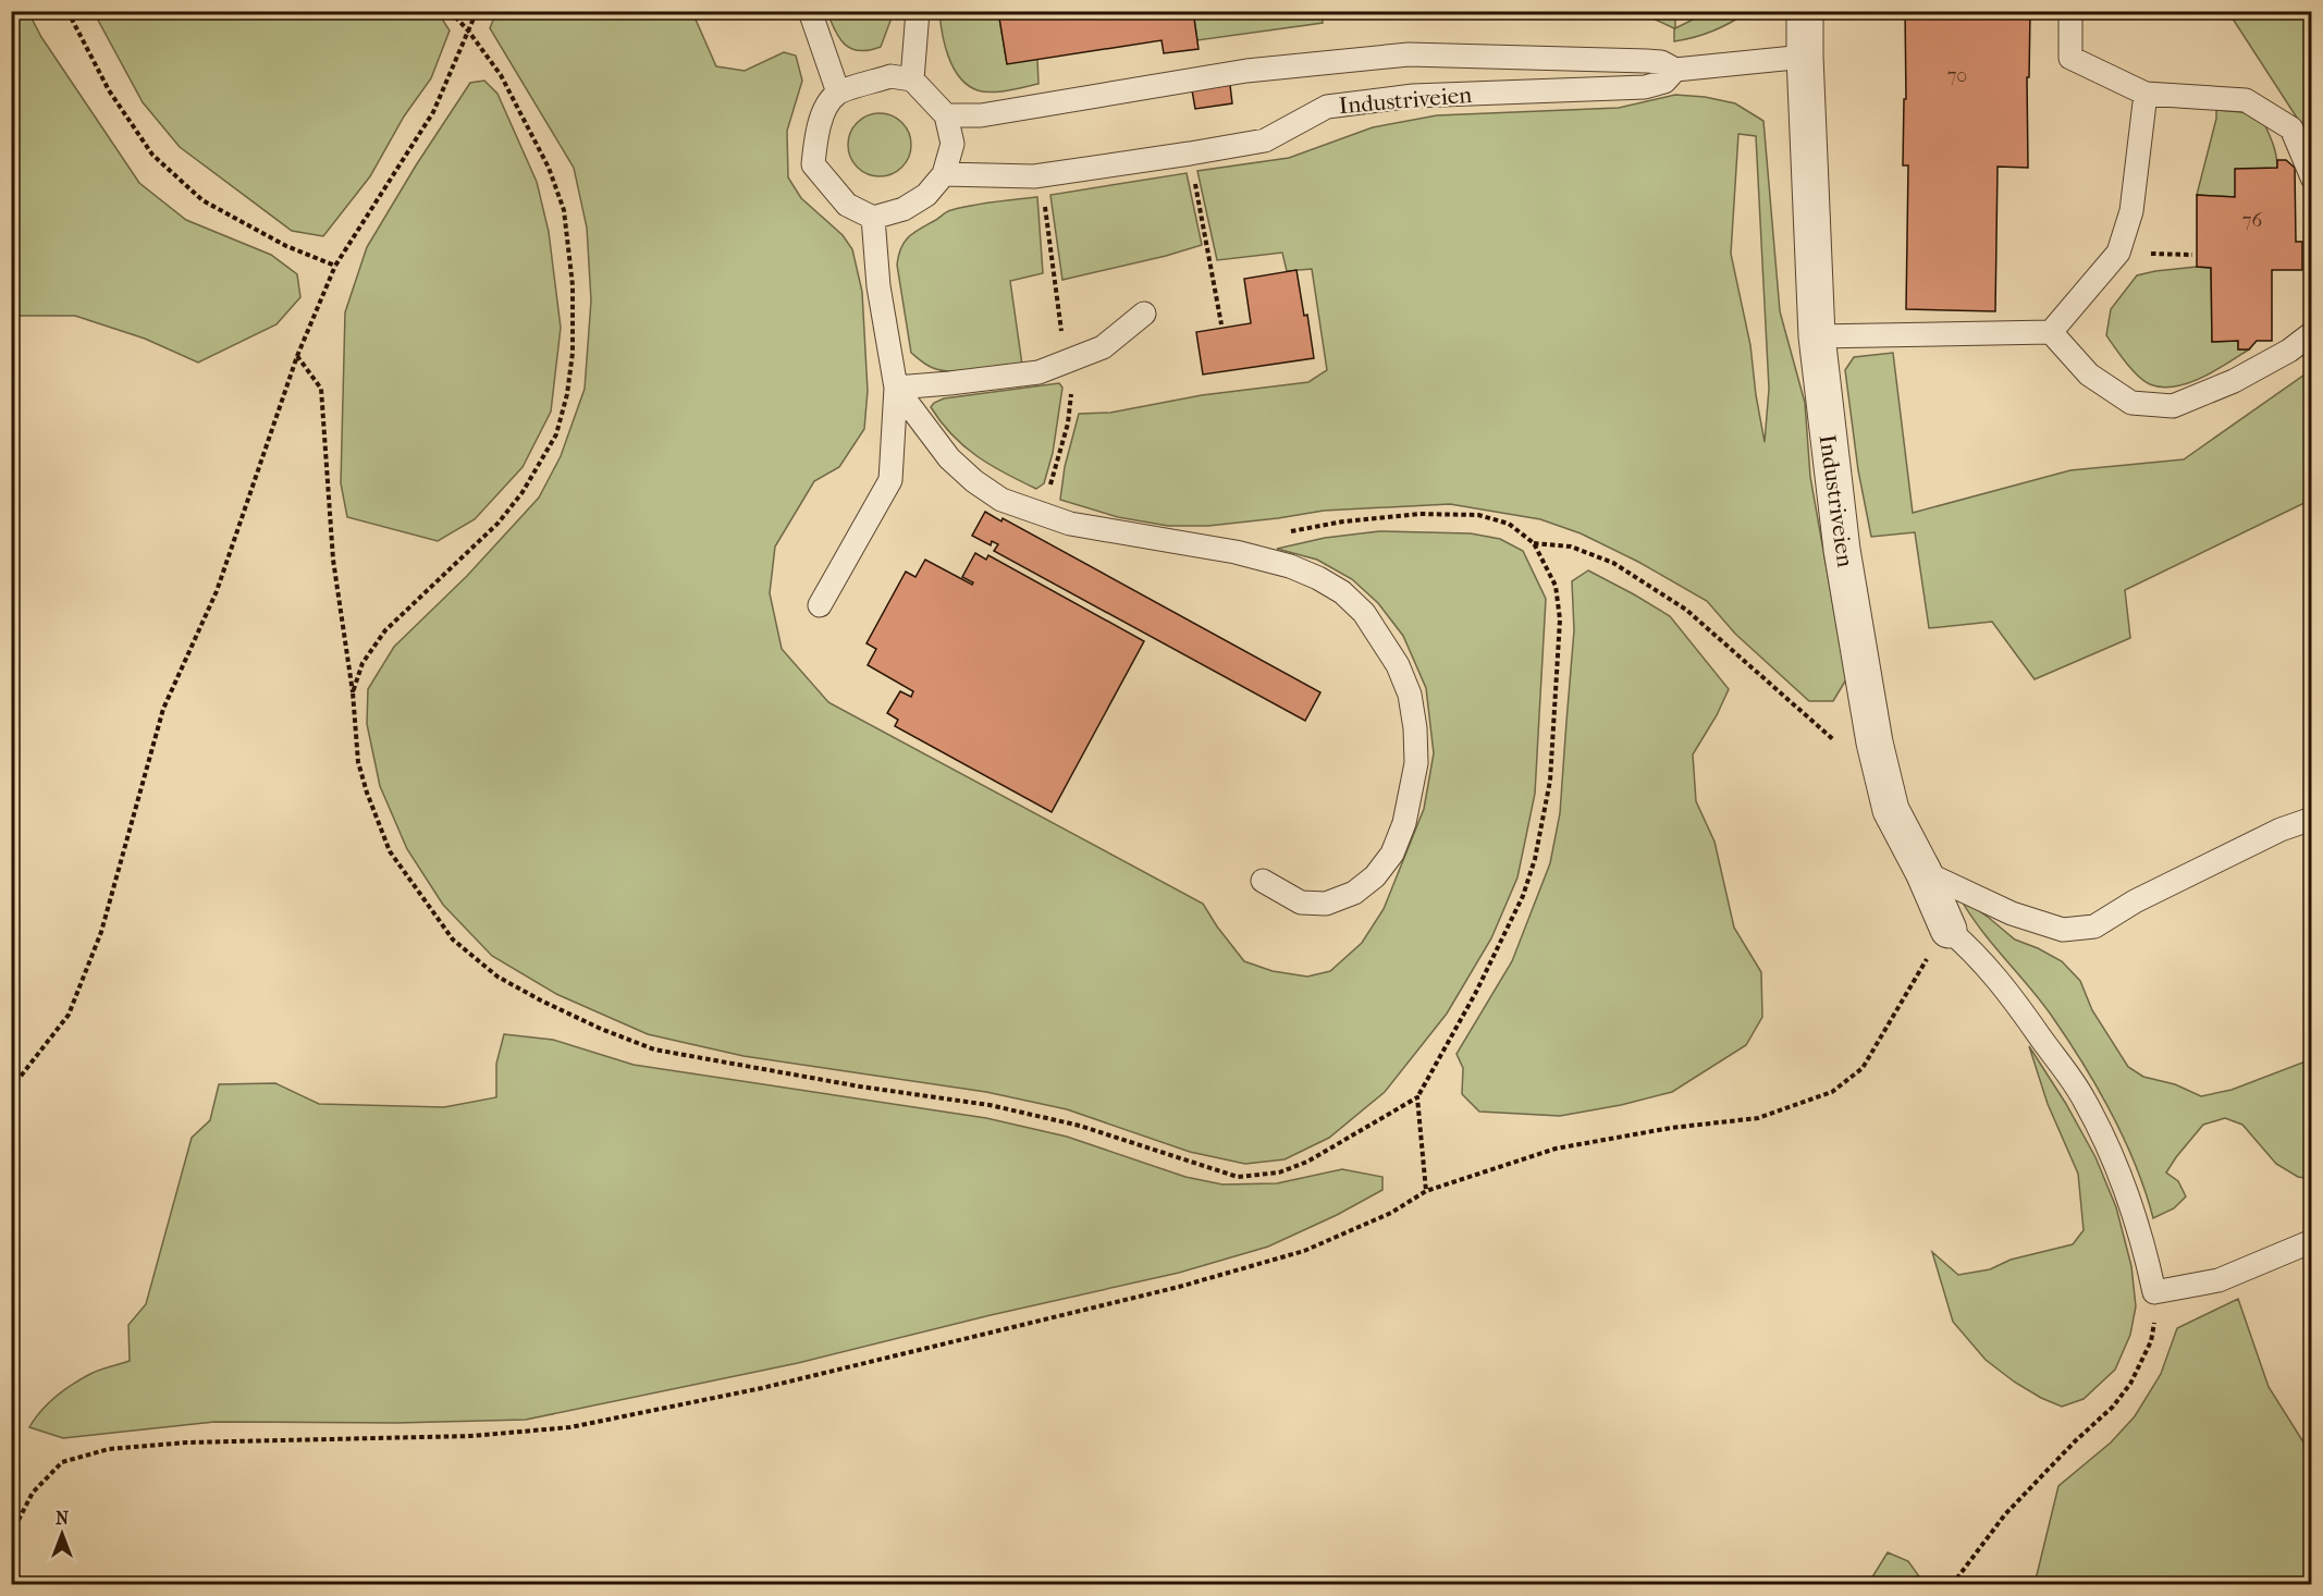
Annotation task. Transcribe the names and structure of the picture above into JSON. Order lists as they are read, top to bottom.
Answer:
{
  "streets": {
    "street": ["Industriveien"]
  },
  "house_numbers": ["70", "76"],
  "north": "top"
}
